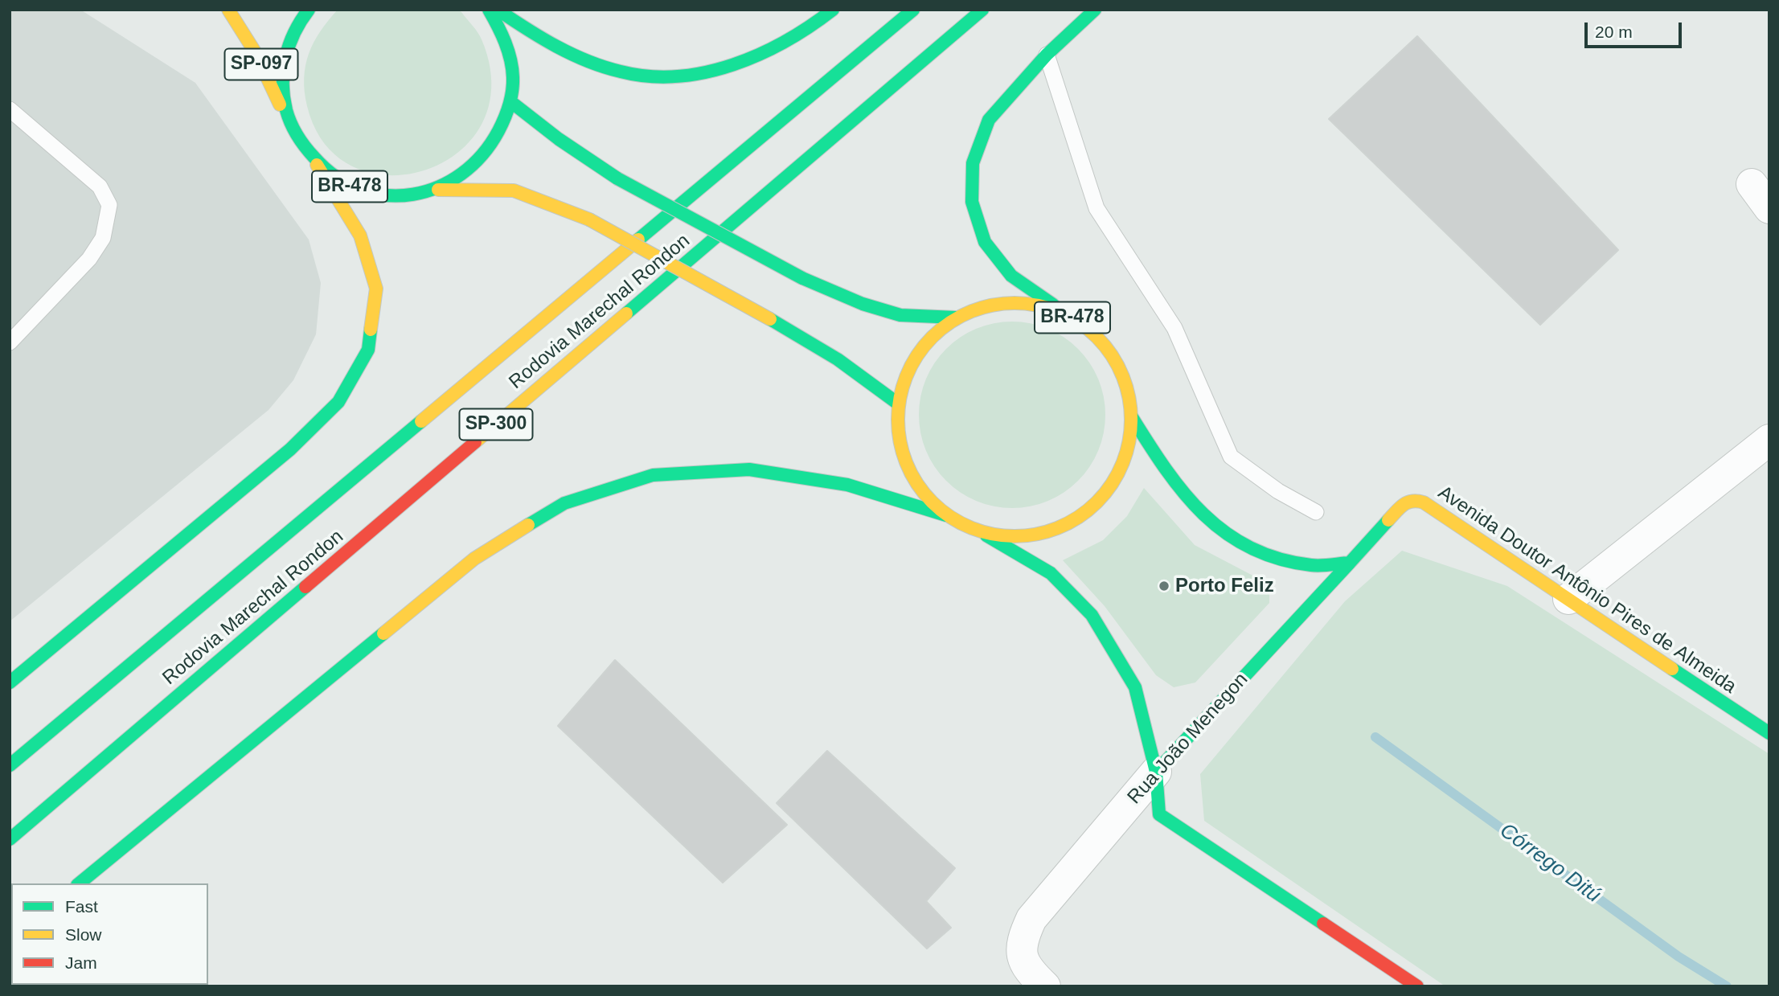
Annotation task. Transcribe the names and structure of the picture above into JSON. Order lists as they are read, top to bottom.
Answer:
{
  "streets": {
    "main road": [
      "SP-097",
      "BR-478",
      "Rodovia Marechal Rondon",
      "SP-300",
      "Avenida Doutor Antônio Pires de Almeida",
      "Rua João Menegon"
    ]
  },
  "crossings": [
    ["SP-097", "BR-478"],
    ["BR-478", "Avenida Doutor Antônio Pires de Almeida"],
    ["BR-478", "Rua João Menegon"],
    ["Avenida Doutor Antônio Pires de Almeida", "Rua João Menegon"]
  ],
  "water": ["Córrego Ditú"],
  "places": ["Porto Feliz"],
  "legend": ["Fast", "Slow", "Jam"],
  "scale_bar": "20 m"
}
